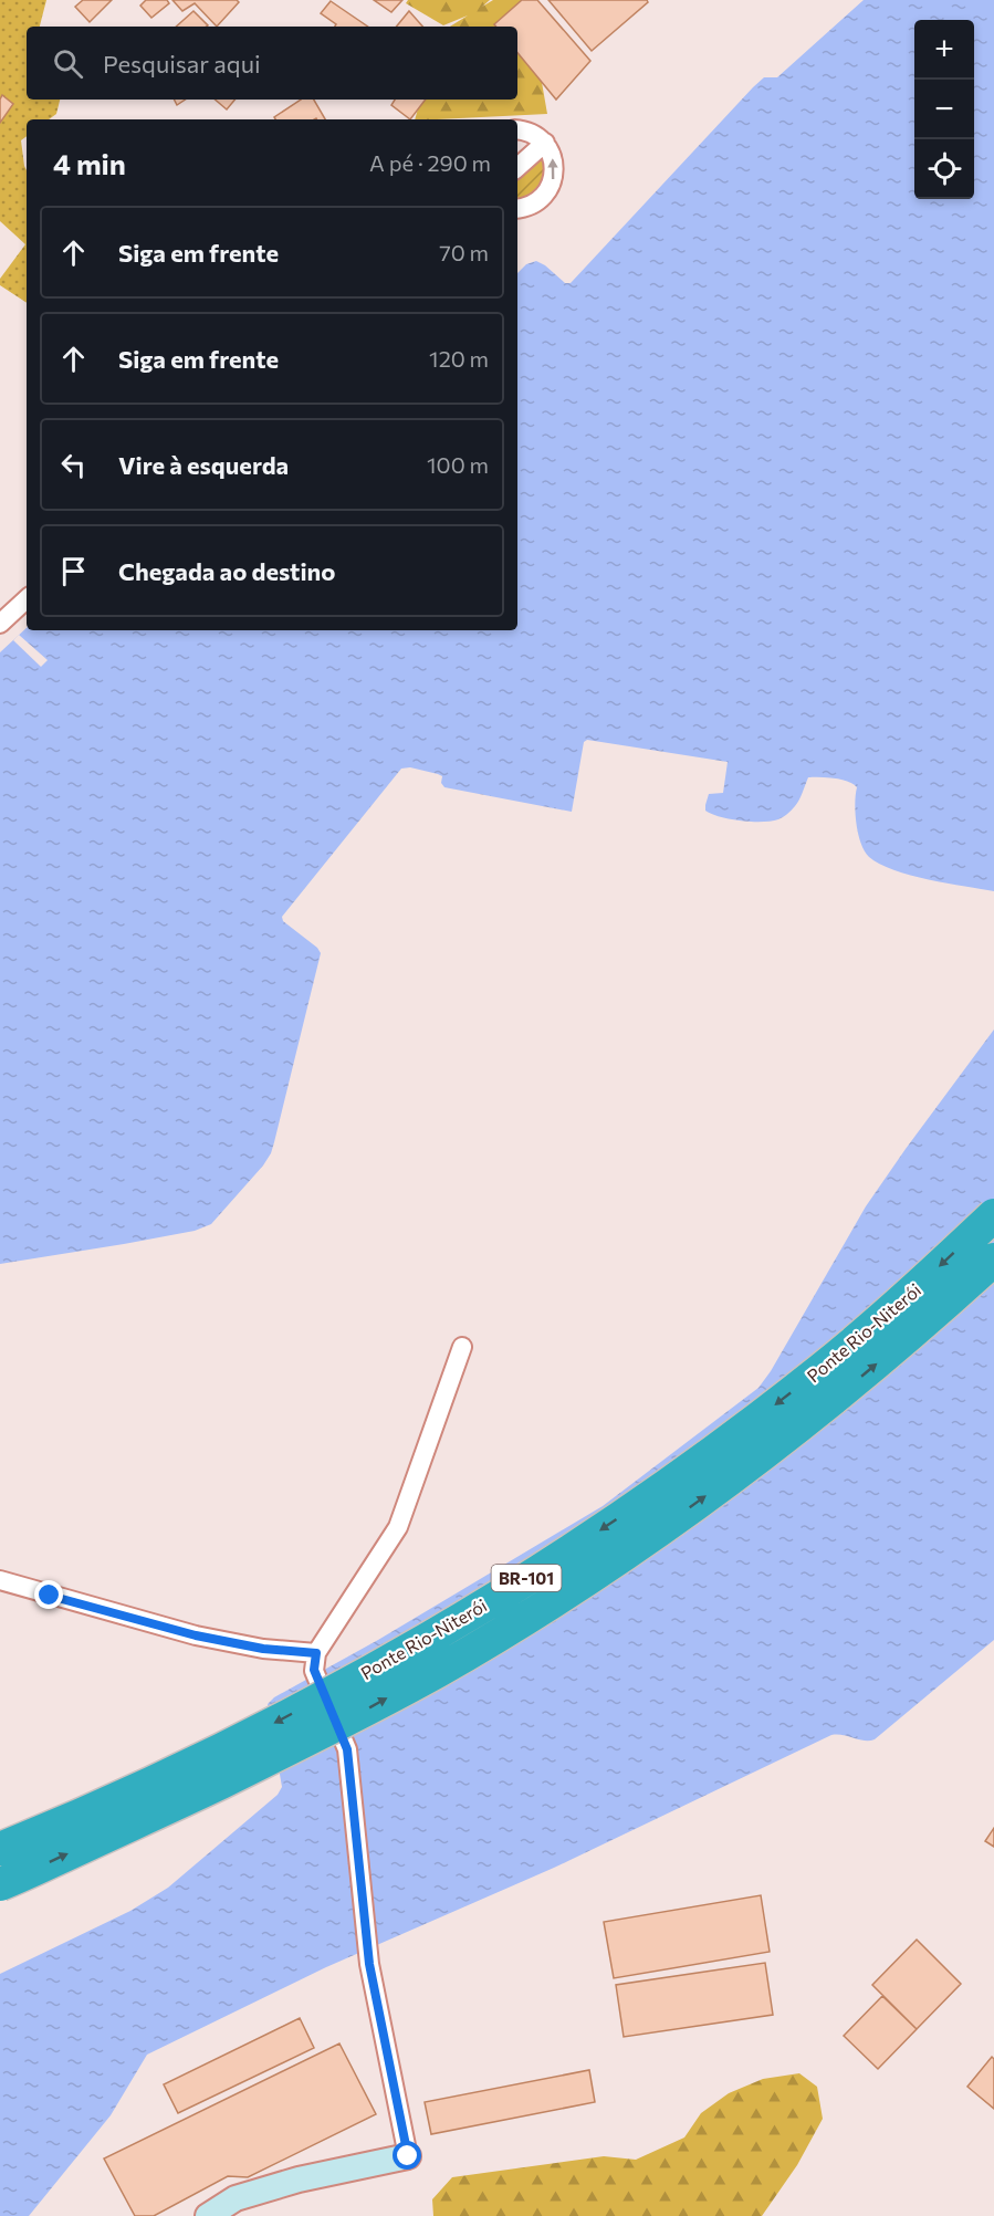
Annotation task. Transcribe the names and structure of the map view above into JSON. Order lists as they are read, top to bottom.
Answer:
{
  "streets": {
    "highway": ["Ponte Rio-Niterói", "BR-101"]
  },
  "page": {
    "map_buttons": ["+", "−"],
    "search": "Pesquisar aqui",
    "heading": ["4 min", "A pé · 290 m"],
    "list": [
      ["Siga em frente", "70 m"],
      ["Siga em frente", "120 m"],
      ["Vire à esquerda", "100 m"],
      "Chegada ao destino"
    ]
  }
}
